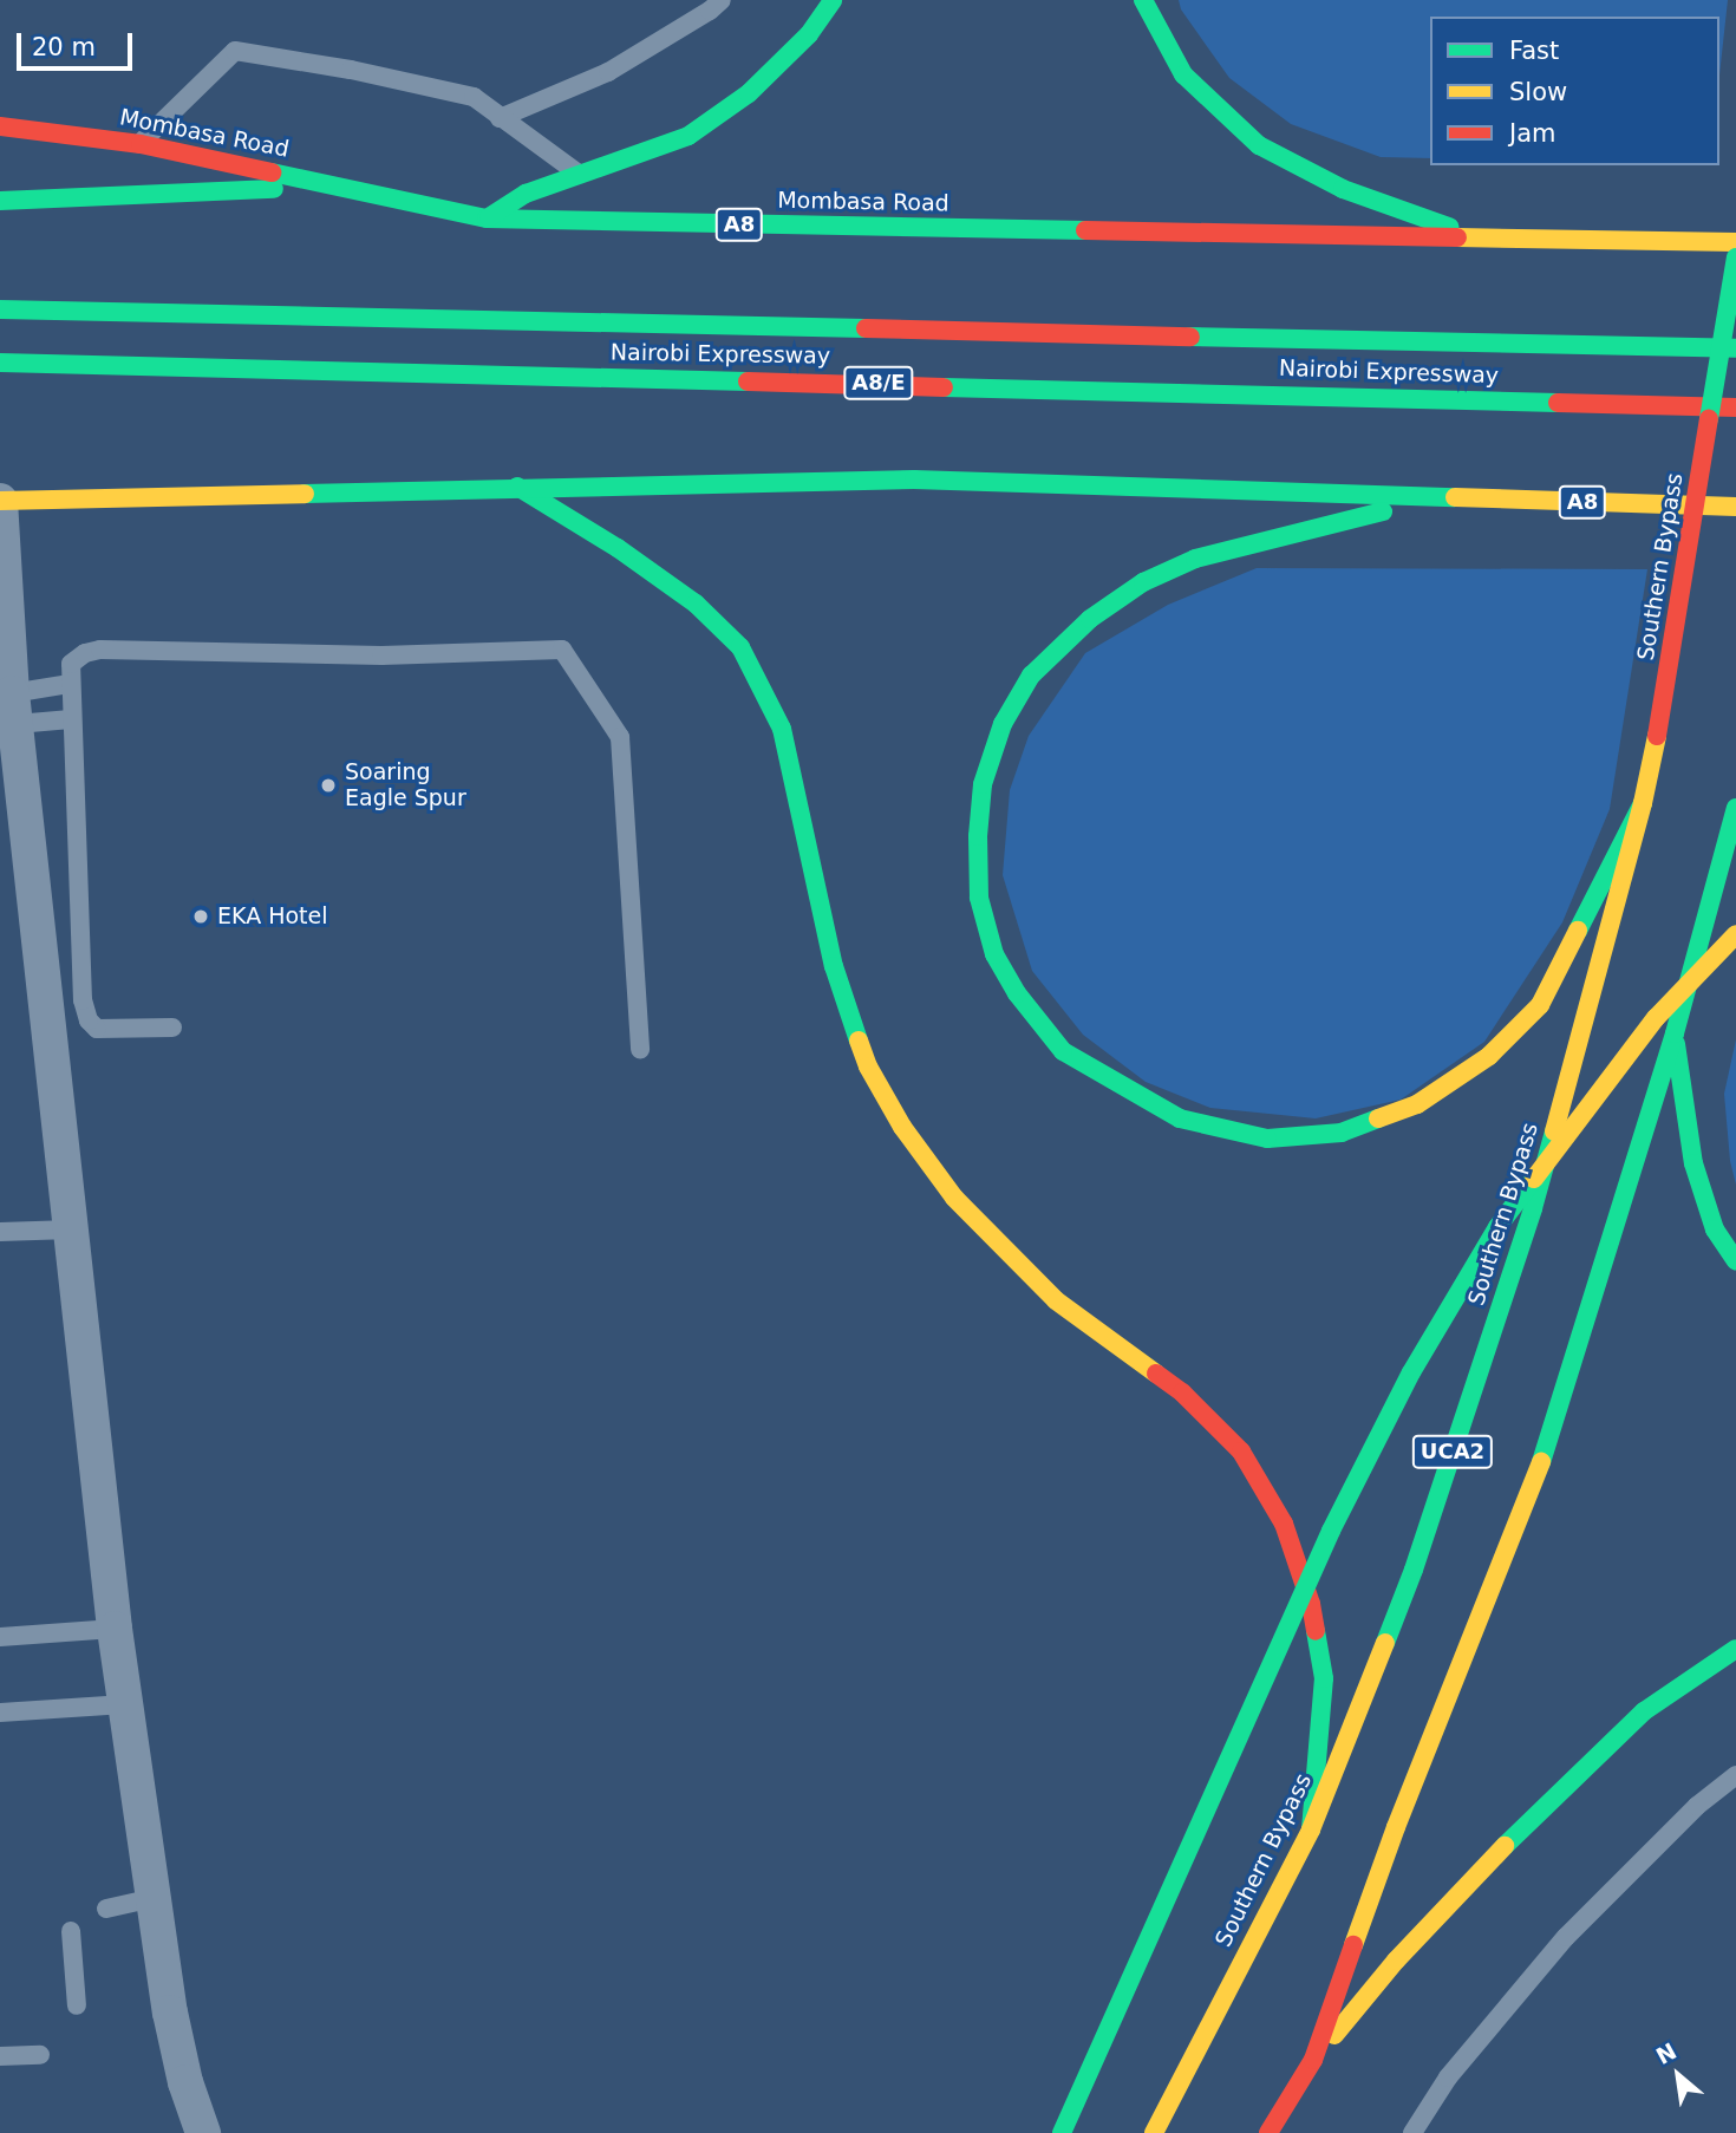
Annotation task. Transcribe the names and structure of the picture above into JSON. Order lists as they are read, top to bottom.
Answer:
{
  "streets": {
    "highway": [
      "Mombasa Road",
      "A8",
      "Nairobi Expressway",
      "A8/E",
      "Southern Bypass",
      "UCA2"
    ]
  },
  "crossings": [
    ["Mombasa Road", "A8"]
  ],
  "places": ["Soaring Eagle Spur", "EKA Hotel"],
  "legend": ["Fast", "Slow", "Jam"],
  "scale_bar": "20 m",
  "north": "top left"
}
